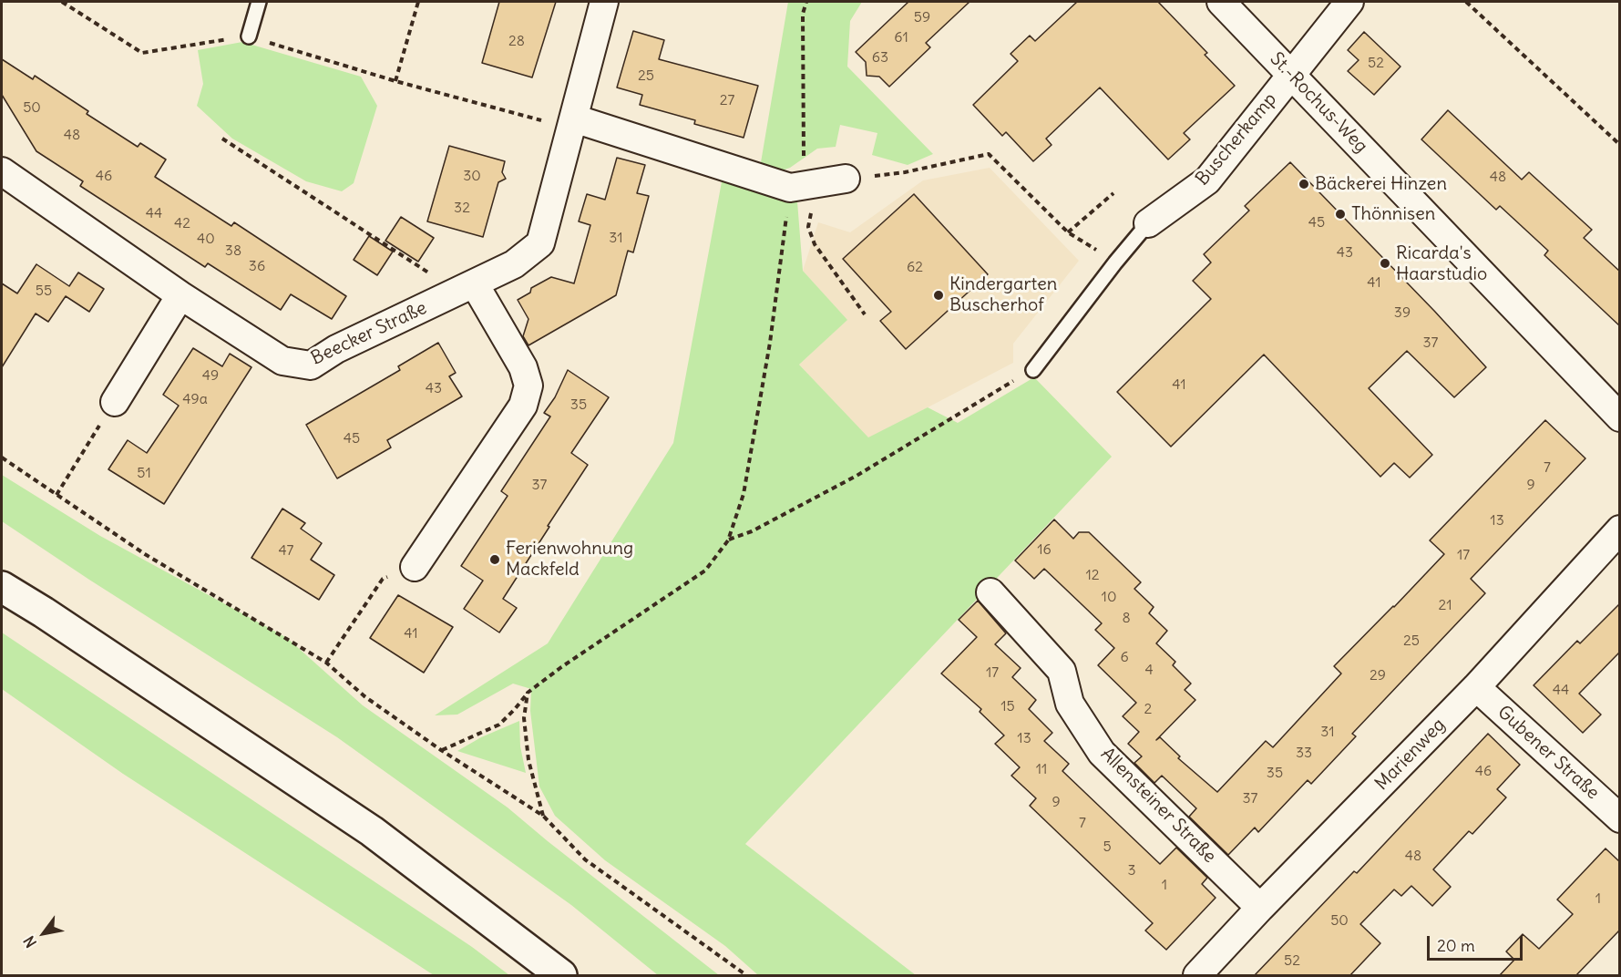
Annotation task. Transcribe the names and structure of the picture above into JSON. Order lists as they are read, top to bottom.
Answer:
{
  "streets": {
    "street": [
      "St.-Rochus-Weg",
      "Buscherkamp",
      "Beecker Straße",
      "Gubener Straße",
      "Marienweg",
      "Allensteiner Straße"
    ]
  },
  "crossings": [
    ["St.-Rochus-Weg", "Buscherkamp"],
    ["Gubener Straße", "Marienweg"],
    ["Marienweg", "Allensteiner Straße"]
  ],
  "places": [
    "Bäckerei Hinzen",
    "Thönnisen",
    "Ricarda's Haarstudio",
    "Kindergarten Buscherhof",
    "Ferienwohnung Mackfeld"
  ],
  "house_numbers": [
    "59",
    "61",
    "28",
    "63",
    "52",
    "25",
    "27",
    "50",
    "48",
    "46",
    "30",
    "48",
    "32",
    "44",
    "45",
    "42",
    "31",
    "40",
    "38",
    "43",
    "36",
    "62",
    "41",
    "55",
    "39",
    "37",
    "49",
    "41",
    "43",
    "49a",
    "35",
    "45",
    "7",
    "51",
    "37",
    "9",
    "13",
    "16",
    "47",
    "17",
    "12",
    "10",
    "21",
    "8",
    "41",
    "25",
    "6",
    "4",
    "17",
    "29",
    "44",
    "15",
    "2",
    "31",
    "13",
    "33",
    "11",
    "46",
    "35",
    "37",
    "9",
    "7",
    "5",
    "48",
    "3",
    "1",
    "1",
    "50",
    "52"
  ],
  "scale_bar": "20 m",
  "north": "bottom left"
}
